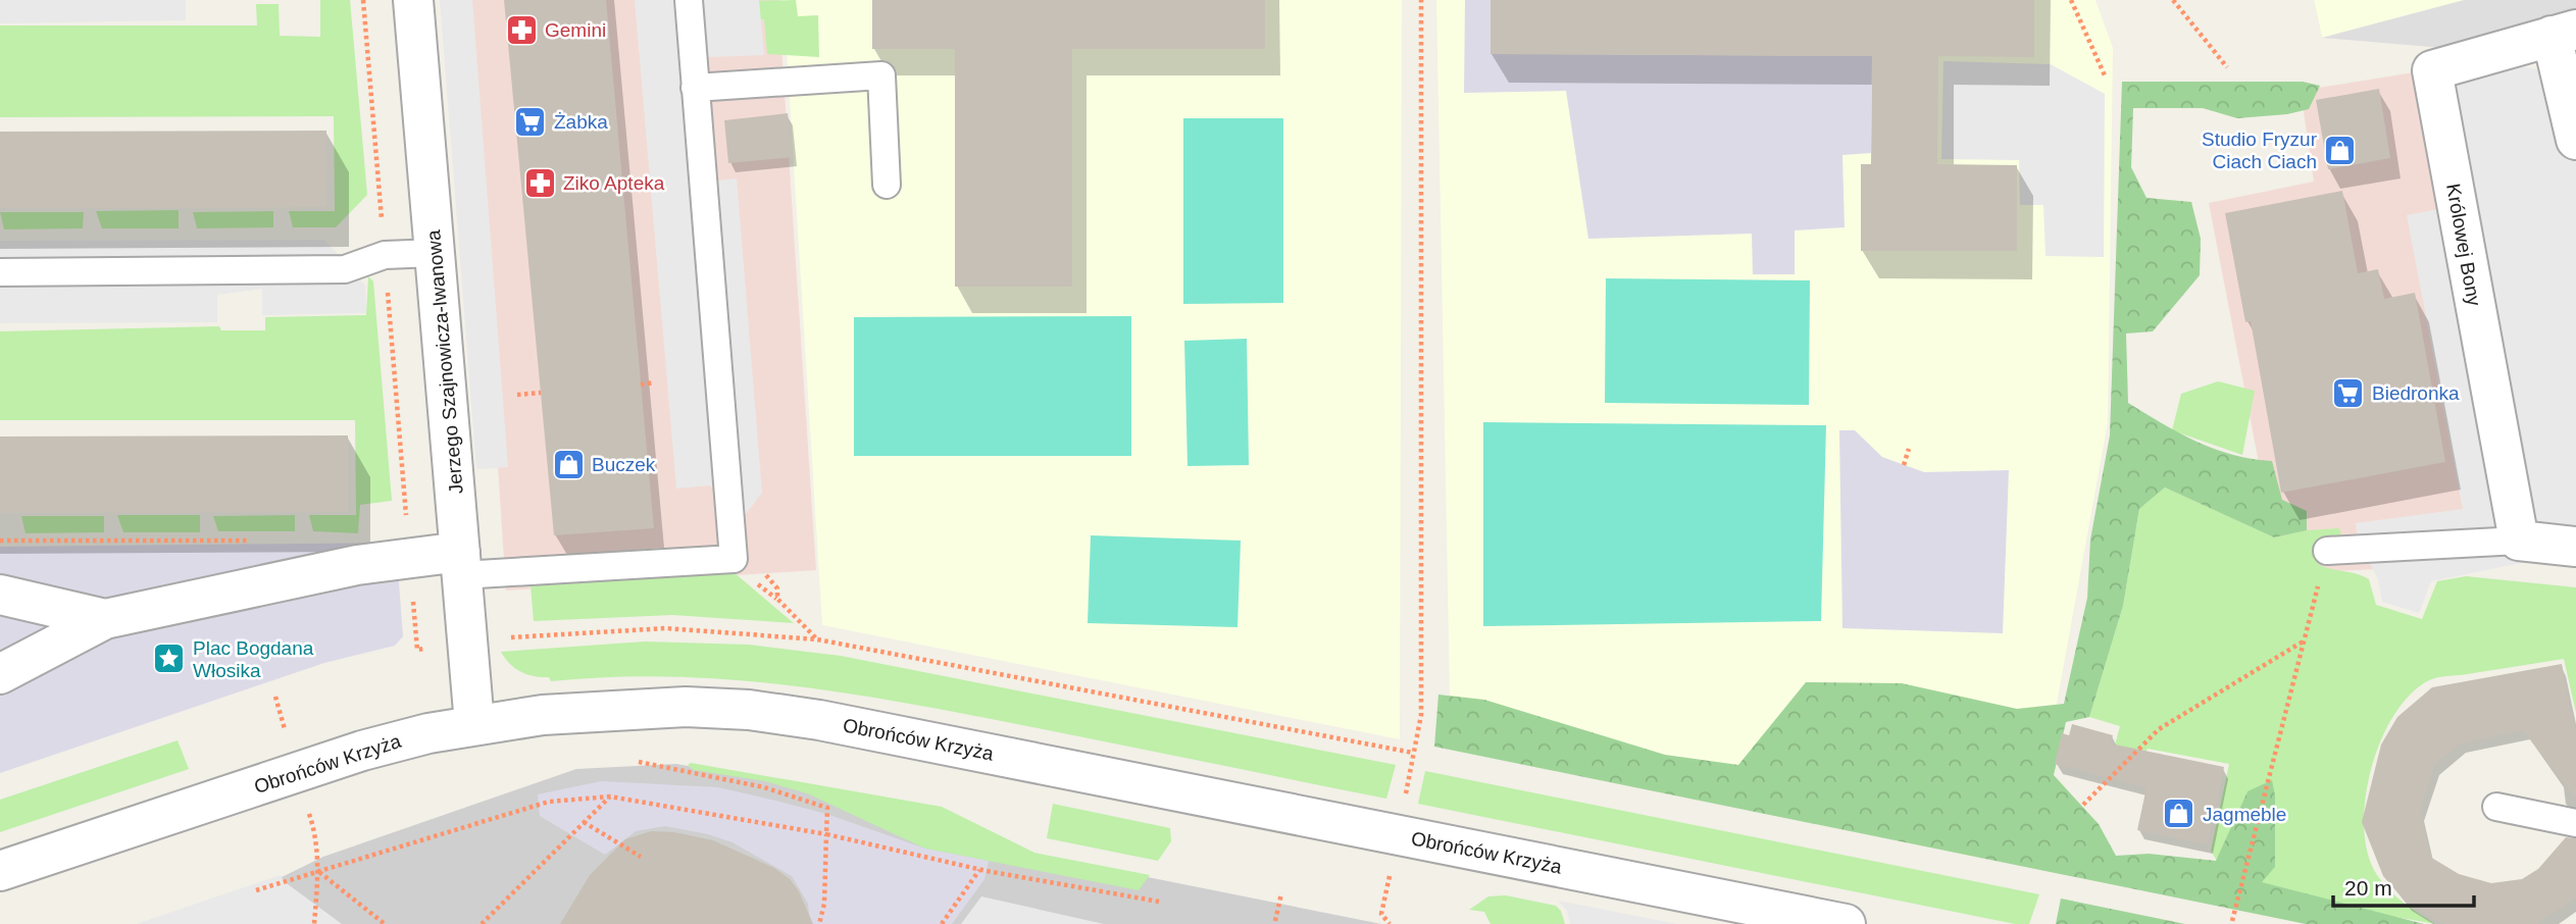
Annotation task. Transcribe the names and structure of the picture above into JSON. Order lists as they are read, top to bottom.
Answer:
{
  "streets": {
    "street": ["Królowej Bony", "Jerzego Szajnowicza-Iwanowa", "Obrońców Krzyża"]
  },
  "crossings": [
    ["Jerzego Szajnowicza-Iwanowa", "Obrońców Krzyża"]
  ],
  "places": {
    "pharmacy": ["Gemini", "Ziko Apteka"],
    "supermarket": ["Żabka", "Biedronka"],
    "shop": ["Studio Fryzur Ciach Ciach", "Buczek", "Jagmeble"],
    "place": ["Plac Bogdana Włosika"]
  },
  "scale_bar": "20 m"
}
